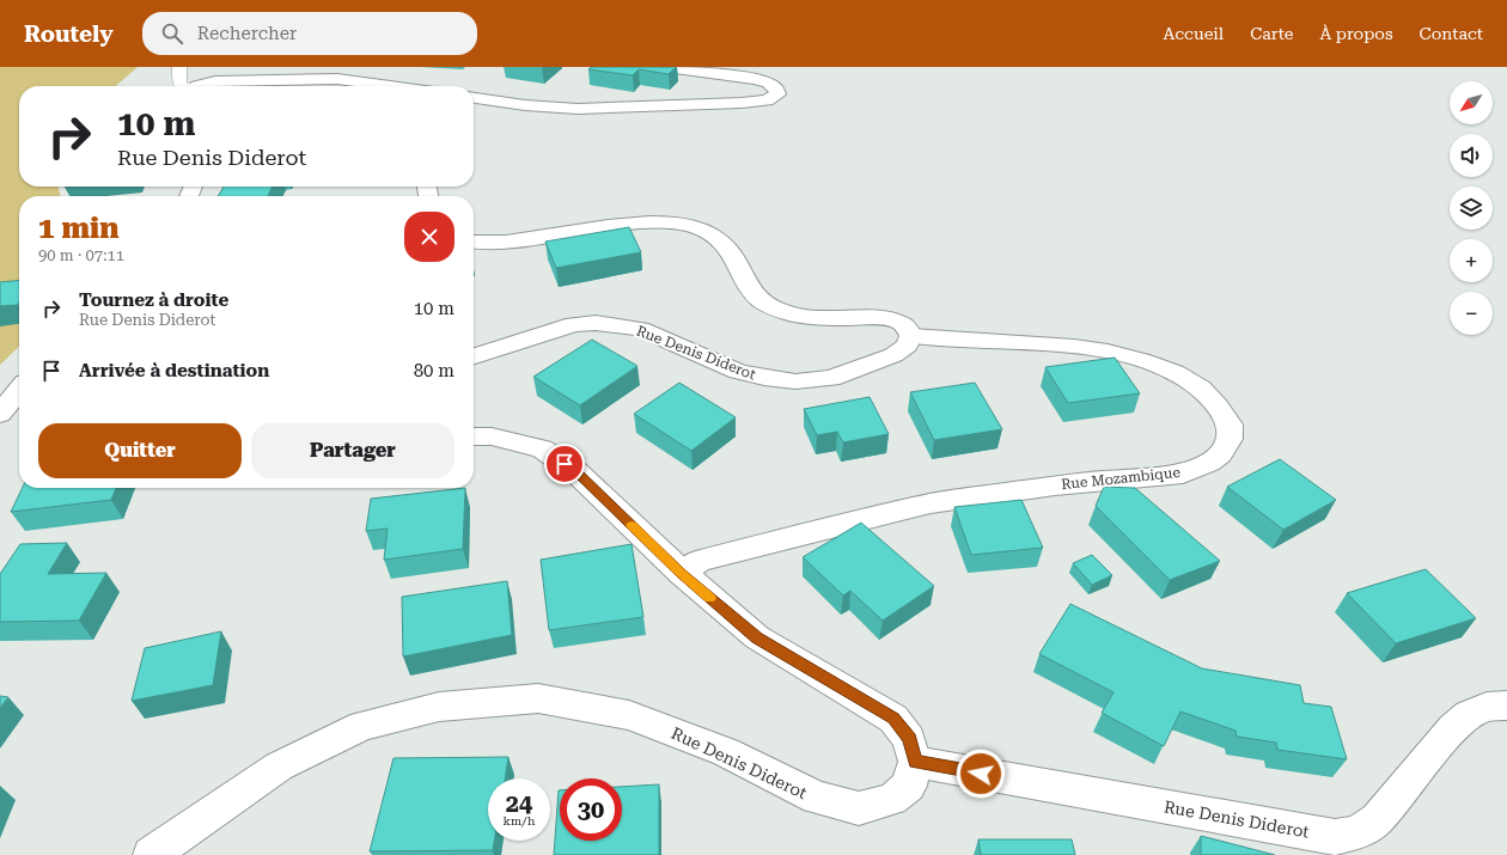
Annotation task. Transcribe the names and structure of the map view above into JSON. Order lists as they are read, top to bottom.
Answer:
{
  "streets": {
    "main road": ["Rue Denis Diderot", "Rue Mozambique"]
  },
  "crossings": [
    ["Rue Denis Diderot", "Rue Mozambique"]
  ],
  "north": "bottom left",
  "page": {
    "header": "Routely",
    "search": "Rechercher",
    "nav": [
      "Accueil",
      "Carte",
      "À propos",
      "Contact"
    ],
    "map_buttons": ["+", "−"],
    "turn": ["10 m", "Rue Denis Diderot"],
    "heading": ["1 min", "90 m · 07:11"],
    "list": [
      {
        "name": "Tournez à droite",
        "note": "Rue Denis Diderot",
        "value": "10 m"
      },
      {
        "name": "Arrivée à destination",
        "value": "80 m"
      }
    ],
    "buttons": ["Quitter", "Partager"],
    "speed": "24 km/h",
    "limit": "30"
  }
}
